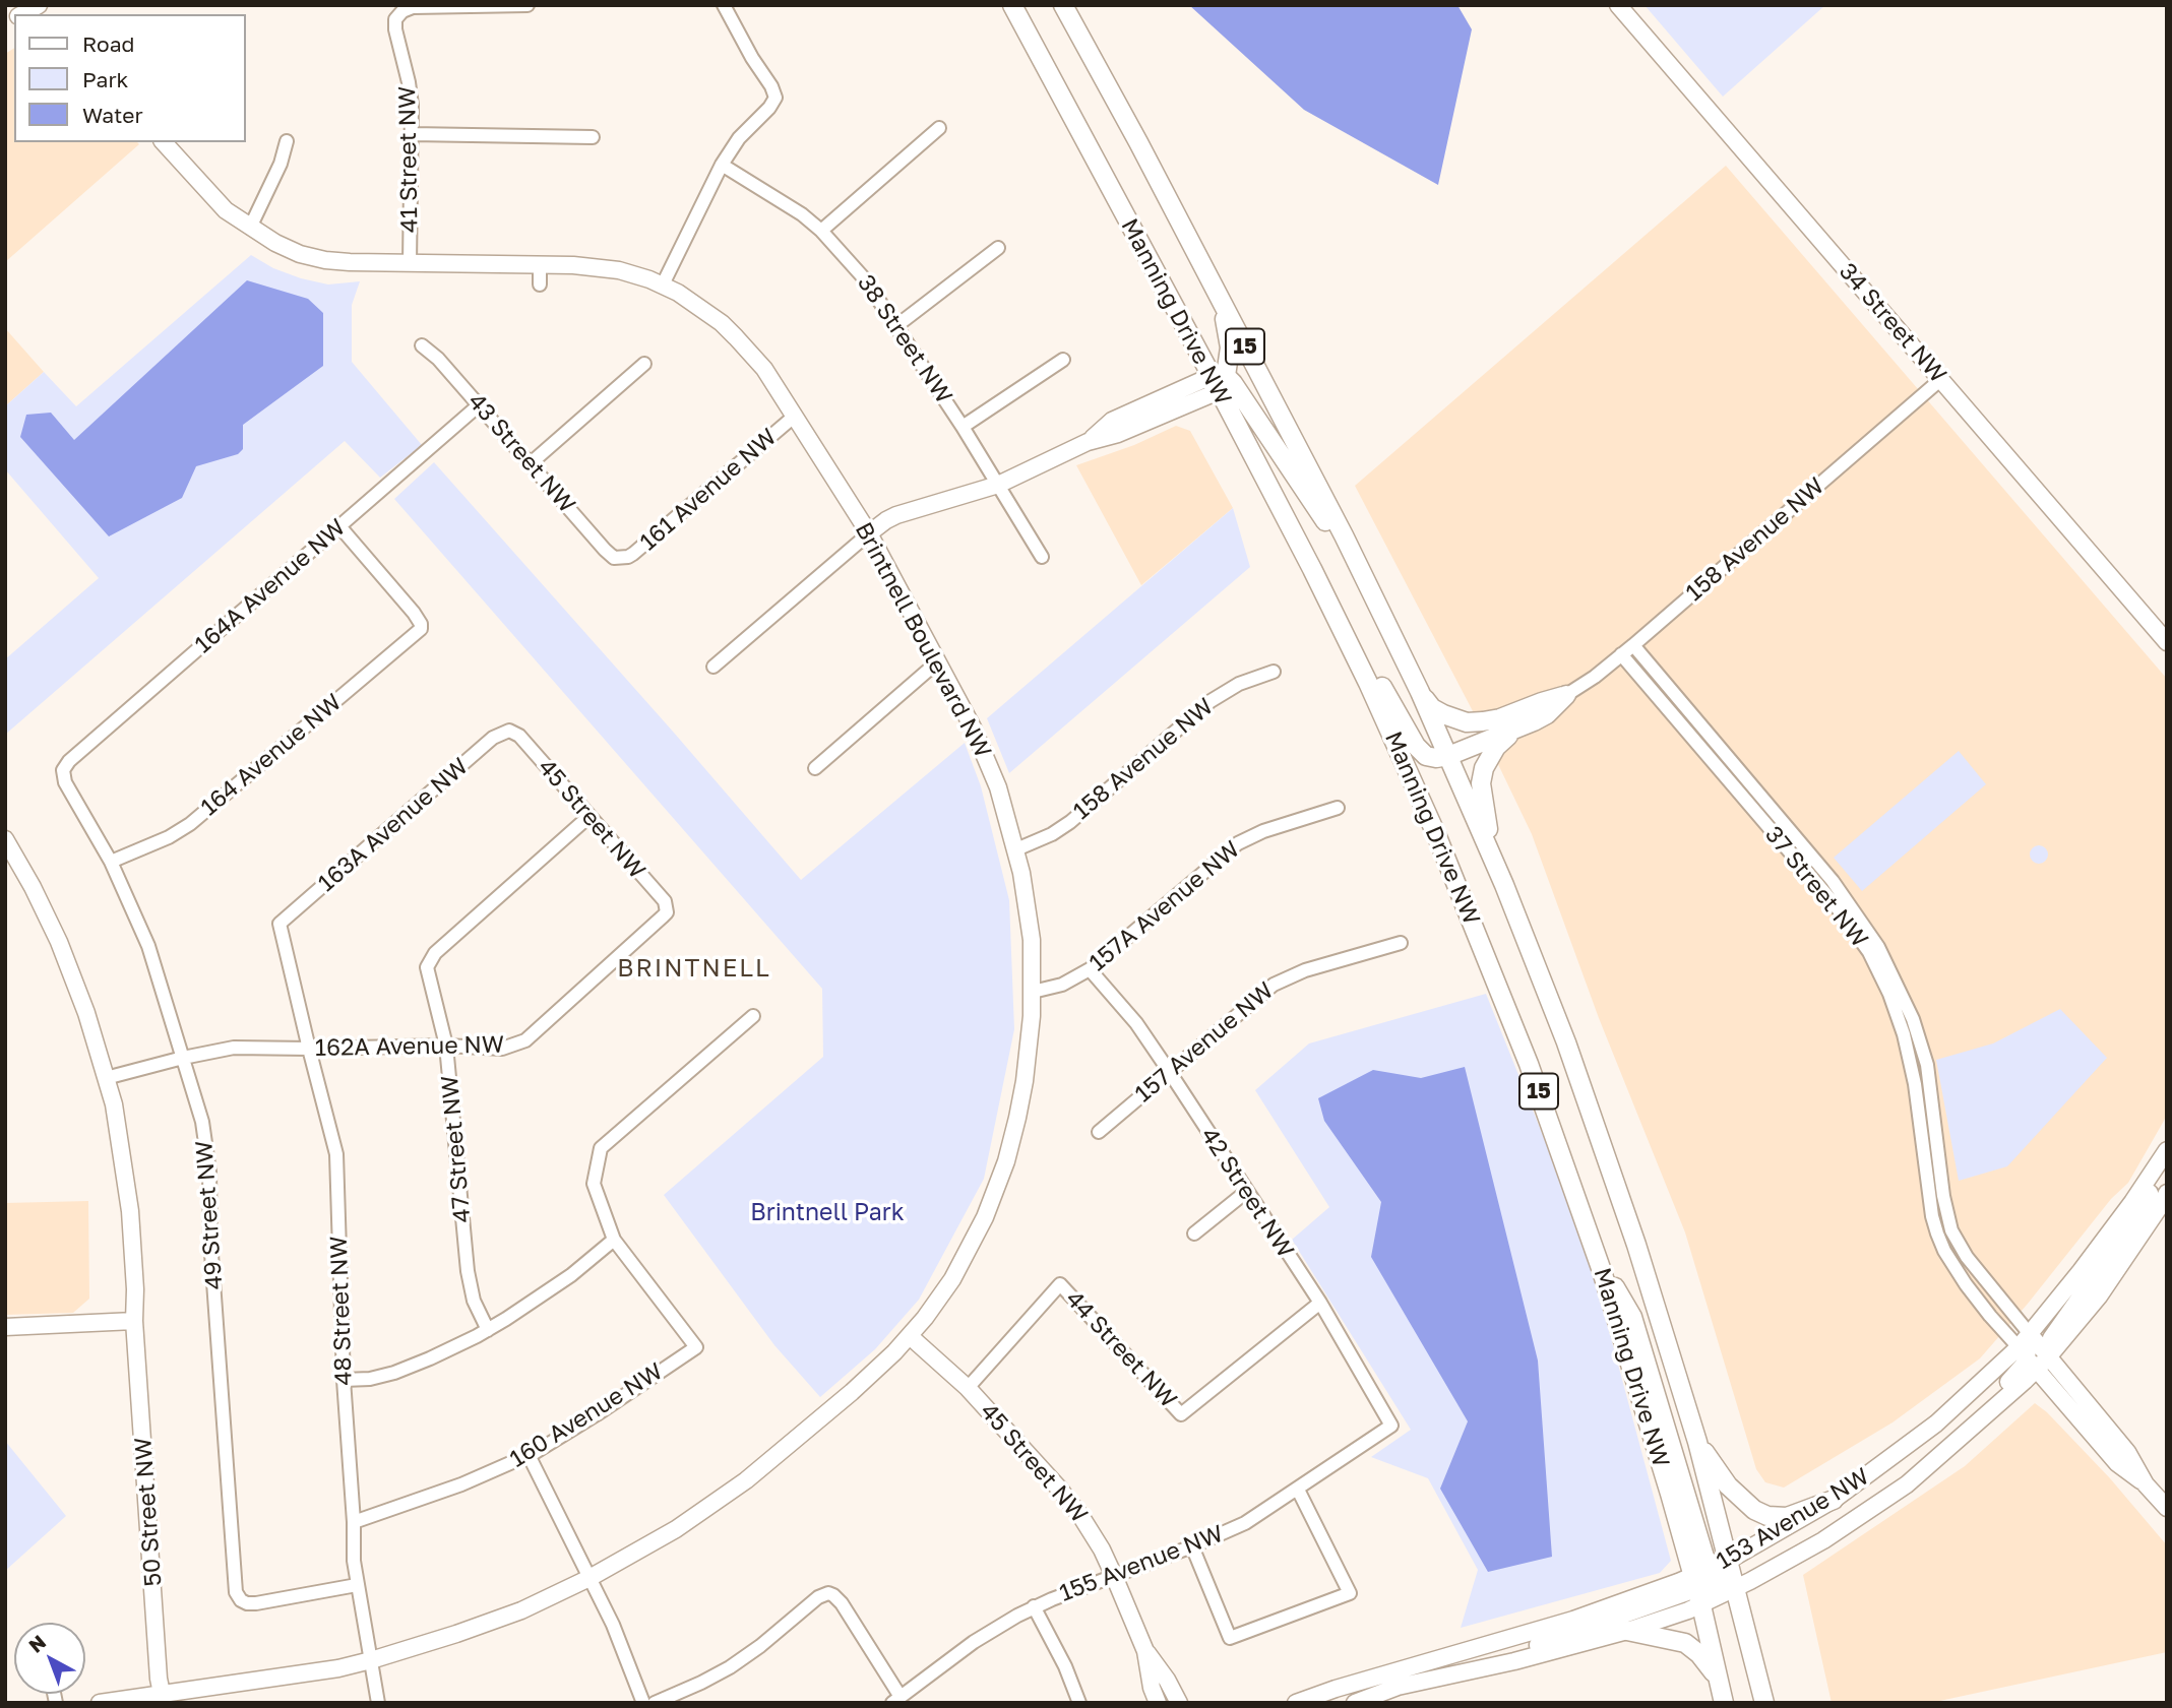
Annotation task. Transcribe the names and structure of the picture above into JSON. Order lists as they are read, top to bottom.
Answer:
{
  "streets": {
    "main road": ["Manning Drive NW", "15"],
    "street": [
      "41 Street NW",
      "34 Street NW",
      "38 Street NW",
      "43 Street NW",
      "161 Avenue NW",
      "158 Avenue NW",
      "164A Avenue NW",
      "Brintnell Boulevard NW",
      "164 Avenue NW",
      "45 Street NW",
      "163A Avenue NW",
      "37 Street NW",
      "157A Avenue NW",
      "157 Avenue NW",
      "162A Avenue NW",
      "47 Street NW",
      "42 Street NW",
      "49 Street NW",
      "48 Street NW",
      "44 Street NW",
      "160 Avenue NW",
      "50 Street NW",
      "153 Avenue NW",
      "155 Avenue NW"
    ]
  },
  "crossings": [
    ["41 Street NW", "Brintnell Boulevard NW"],
    ["Manning Drive NW", "153 Avenue NW"],
    ["34 Street NW", "158 Avenue NW"],
    ["43 Street NW", "161 Avenue NW"],
    ["43 Street NW", "164A Avenue NW"],
    ["161 Avenue NW", "Brintnell Boulevard NW"],
    ["158 Avenue NW", "Brintnell Boulevard NW"],
    ["158 Avenue NW", "37 Street NW"],
    ["164A Avenue NW", "164 Avenue NW"],
    ["164A Avenue NW", "49 Street NW"],
    ["Brintnell Boulevard NW", "45 Street NW"],
    ["Brintnell Boulevard NW", "157A Avenue NW"],
    ["Brintnell Boulevard NW", "48 Street NW"],
    ["Brintnell Boulevard NW", "50 Street NW"],
    ["164 Avenue NW", "49 Street NW"],
    ["45 Street NW", "163A Avenue NW"],
    ["45 Street NW", "162A Avenue NW"],
    ["45 Street NW", "47 Street NW"],
    ["45 Street NW", "44 Street NW"],
    ["45 Street NW", "155 Avenue NW"],
    ["163A Avenue NW", "48 Street NW"],
    ["37 Street NW", "153 Avenue NW"],
    ["157A Avenue NW", "42 Street NW"],
    ["157 Avenue NW", "42 Street NW"],
    ["162A Avenue NW", "47 Street NW"],
    ["162A Avenue NW", "49 Street NW"],
    ["162A Avenue NW", "48 Street NW"],
    ["162A Avenue NW", "50 Street NW"],
    ["42 Street NW", "44 Street NW"],
    ["42 Street NW", "155 Avenue NW"],
    ["49 Street NW", "48 Street NW"],
    ["48 Street NW", "160 Avenue NW"]
  ],
  "districts": ["BRINTNELL"],
  "parks": ["Brintnell Park"],
  "legend": ["Road", "Park", "Water"],
  "north": "top left"
}
